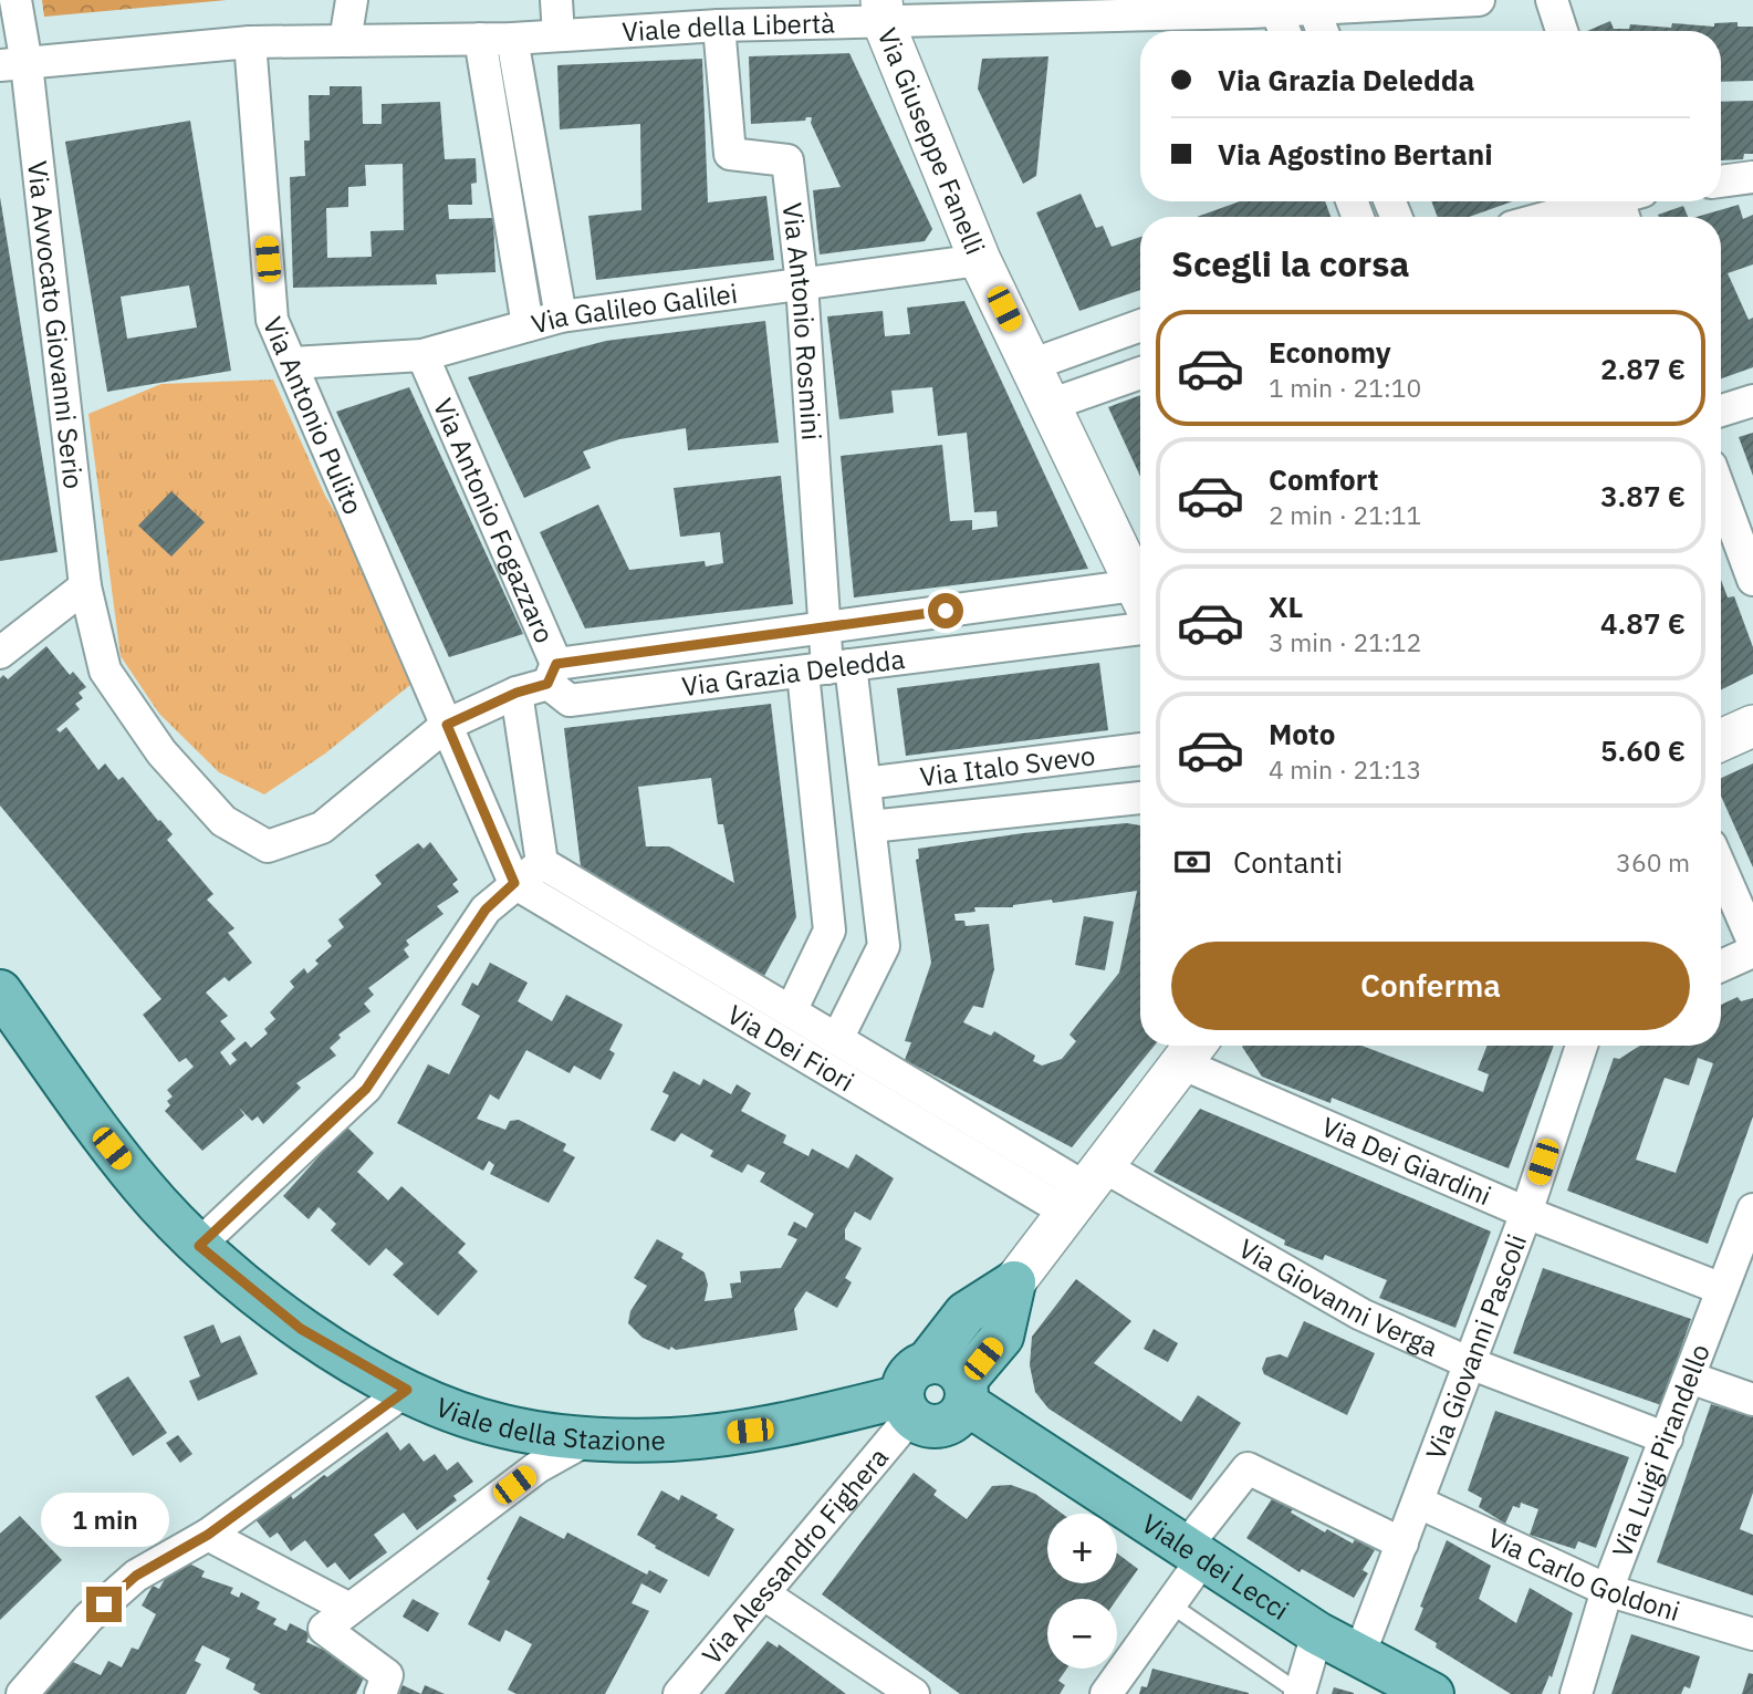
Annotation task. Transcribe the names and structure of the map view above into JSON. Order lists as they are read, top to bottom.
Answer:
{
  "streets": {
    "main road": ["Viale della Stazione", "Viale dei Lecci"],
    "street": [
      "Viale della Libertà",
      "Via Giuseppe Fanelli",
      "Via Galileo Galilei",
      "Via Antonio Rosmini",
      "Via Avvocato Giovanni Serio",
      "Via Antonio Pulito",
      "Via Antonio Fogazzaro",
      "Via Grazia Deledda",
      "Via Italo Svevo",
      "Via Dei Fiori",
      "Via Dei Giardini",
      "Via Giovanni Verga",
      "Via Giovanni Pascoli",
      "Via Luigi Pirandello",
      "Via Alessandro Fighera",
      "Via Carlo Goldoni"
    ]
  },
  "crossings": [
    ["Viale della Libertà", "Via Giuseppe Fanelli"],
    ["Viale della Libertà", "Via Antonio Rosmini"],
    ["Viale della Libertà", "Via Avvocato Giovanni Serio"],
    ["Viale della Libertà", "Via Antonio Pulito"],
    ["Via Giuseppe Fanelli", "Via Galileo Galilei"],
    ["Via Galileo Galilei", "Via Antonio Rosmini"],
    ["Via Galileo Galilei", "Via Antonio Pulito"],
    ["Via Galileo Galilei", "Via Antonio Fogazzaro"],
    ["Via Antonio Rosmini", "Via Grazia Deledda"],
    ["Via Antonio Rosmini", "Via Italo Svevo"],
    ["Via Antonio Rosmini", "Via Dei Fiori"],
    ["Via Avvocato Giovanni Serio", "Via Antonio Pulito"],
    ["Via Avvocato Giovanni Serio", "Via Grazia Deledda"],
    ["Via Antonio Pulito", "Via Grazia Deledda"],
    ["Via Antonio Fogazzaro", "Via Grazia Deledda"],
    ["Via Dei Fiori", "Via Giovanni Verga"],
    ["Via Dei Giardini", "Via Giovanni Pascoli"],
    ["Via Dei Giardini", "Via Luigi Pirandello"],
    ["Via Giovanni Verga", "Via Giovanni Pascoli"],
    ["Via Giovanni Verga", "Via Luigi Pirandello"],
    ["Via Giovanni Pascoli", "Viale dei Lecci"],
    ["Via Giovanni Pascoli", "Via Carlo Goldoni"],
    ["Viale della Stazione", "Via Alessandro Fighera"],
    ["Viale della Stazione", "Viale dei Lecci"],
    ["Via Luigi Pirandello", "Via Carlo Goldoni"],
    ["Via Alessandro Fighera", "Viale dei Lecci"]
  ],
  "page": {
    "banner": ["Via Grazia Deledda", "Via Agostino Bertani"],
    "heading": "Scegli la corsa",
    "list": [
      {
        "name": "Economy",
        "note": "1 min · 21:10",
        "value": "2.87 €"
      },
      {
        "name": "Comfort",
        "note": "2 min · 21:11",
        "value": "3.87 €"
      },
      {
        "name": "XL",
        "note": "3 min · 21:12",
        "value": "4.87 €"
      },
      {
        "name": "Moto",
        "note": "4 min · 21:13",
        "value": "5.60 €"
      }
    ],
    "pay": ["Contanti", "360 m"],
    "buttons": "Conferma",
    "bubble": "1 min",
    "map_buttons": ["+", "−"]
  }
}
